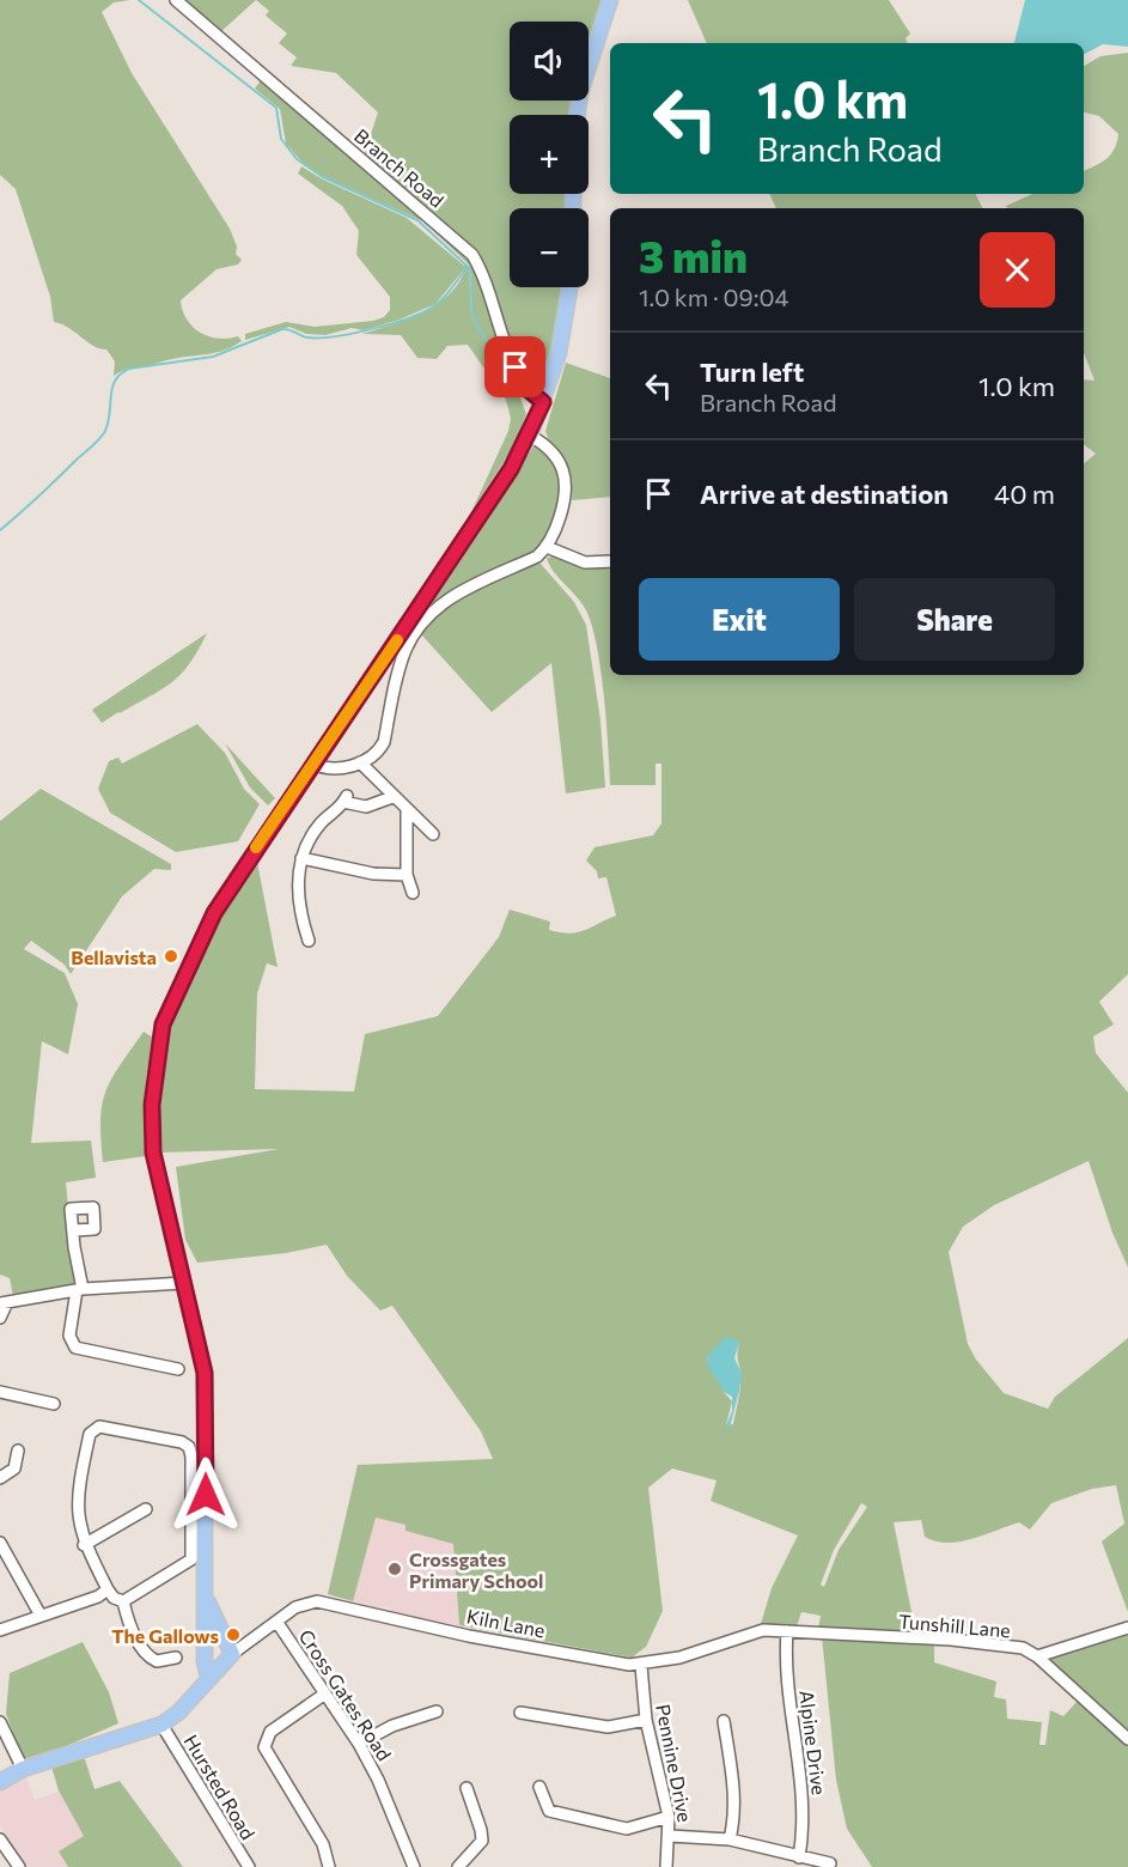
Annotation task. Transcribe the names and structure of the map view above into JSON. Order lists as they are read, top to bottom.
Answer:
{
  "streets": {
    "street": [
      "Branch Road",
      "Kiln Lane",
      "Tunshill Lane",
      "Cross Gates Road",
      "Alpine Drive",
      "Pennine Drive",
      "Hursted Road"
    ]
  },
  "crossings": [
    ["Kiln Lane", "Tunshill Lane"],
    ["Kiln Lane", "Cross Gates Road"],
    ["Kiln Lane", "Alpine Drive"],
    ["Kiln Lane", "Pennine Drive"],
    ["Tunshill Lane", "Alpine Drive"]
  ],
  "places": ["Bellavista", "Crossgates Primary School", "The Gallows"],
  "page": {
    "map_buttons": ["+", "−"],
    "turn": ["1.0 km", "Branch Road"],
    "heading": ["3 min", "1.0 km · 09:04"],
    "list": [
      {
        "name": "Turn left",
        "note": "Branch Road",
        "value": "1.0 km"
      },
      {
        "name": "Arrive at destination",
        "value": "40 m"
      }
    ],
    "buttons": ["Exit", "Share"]
  }
}
